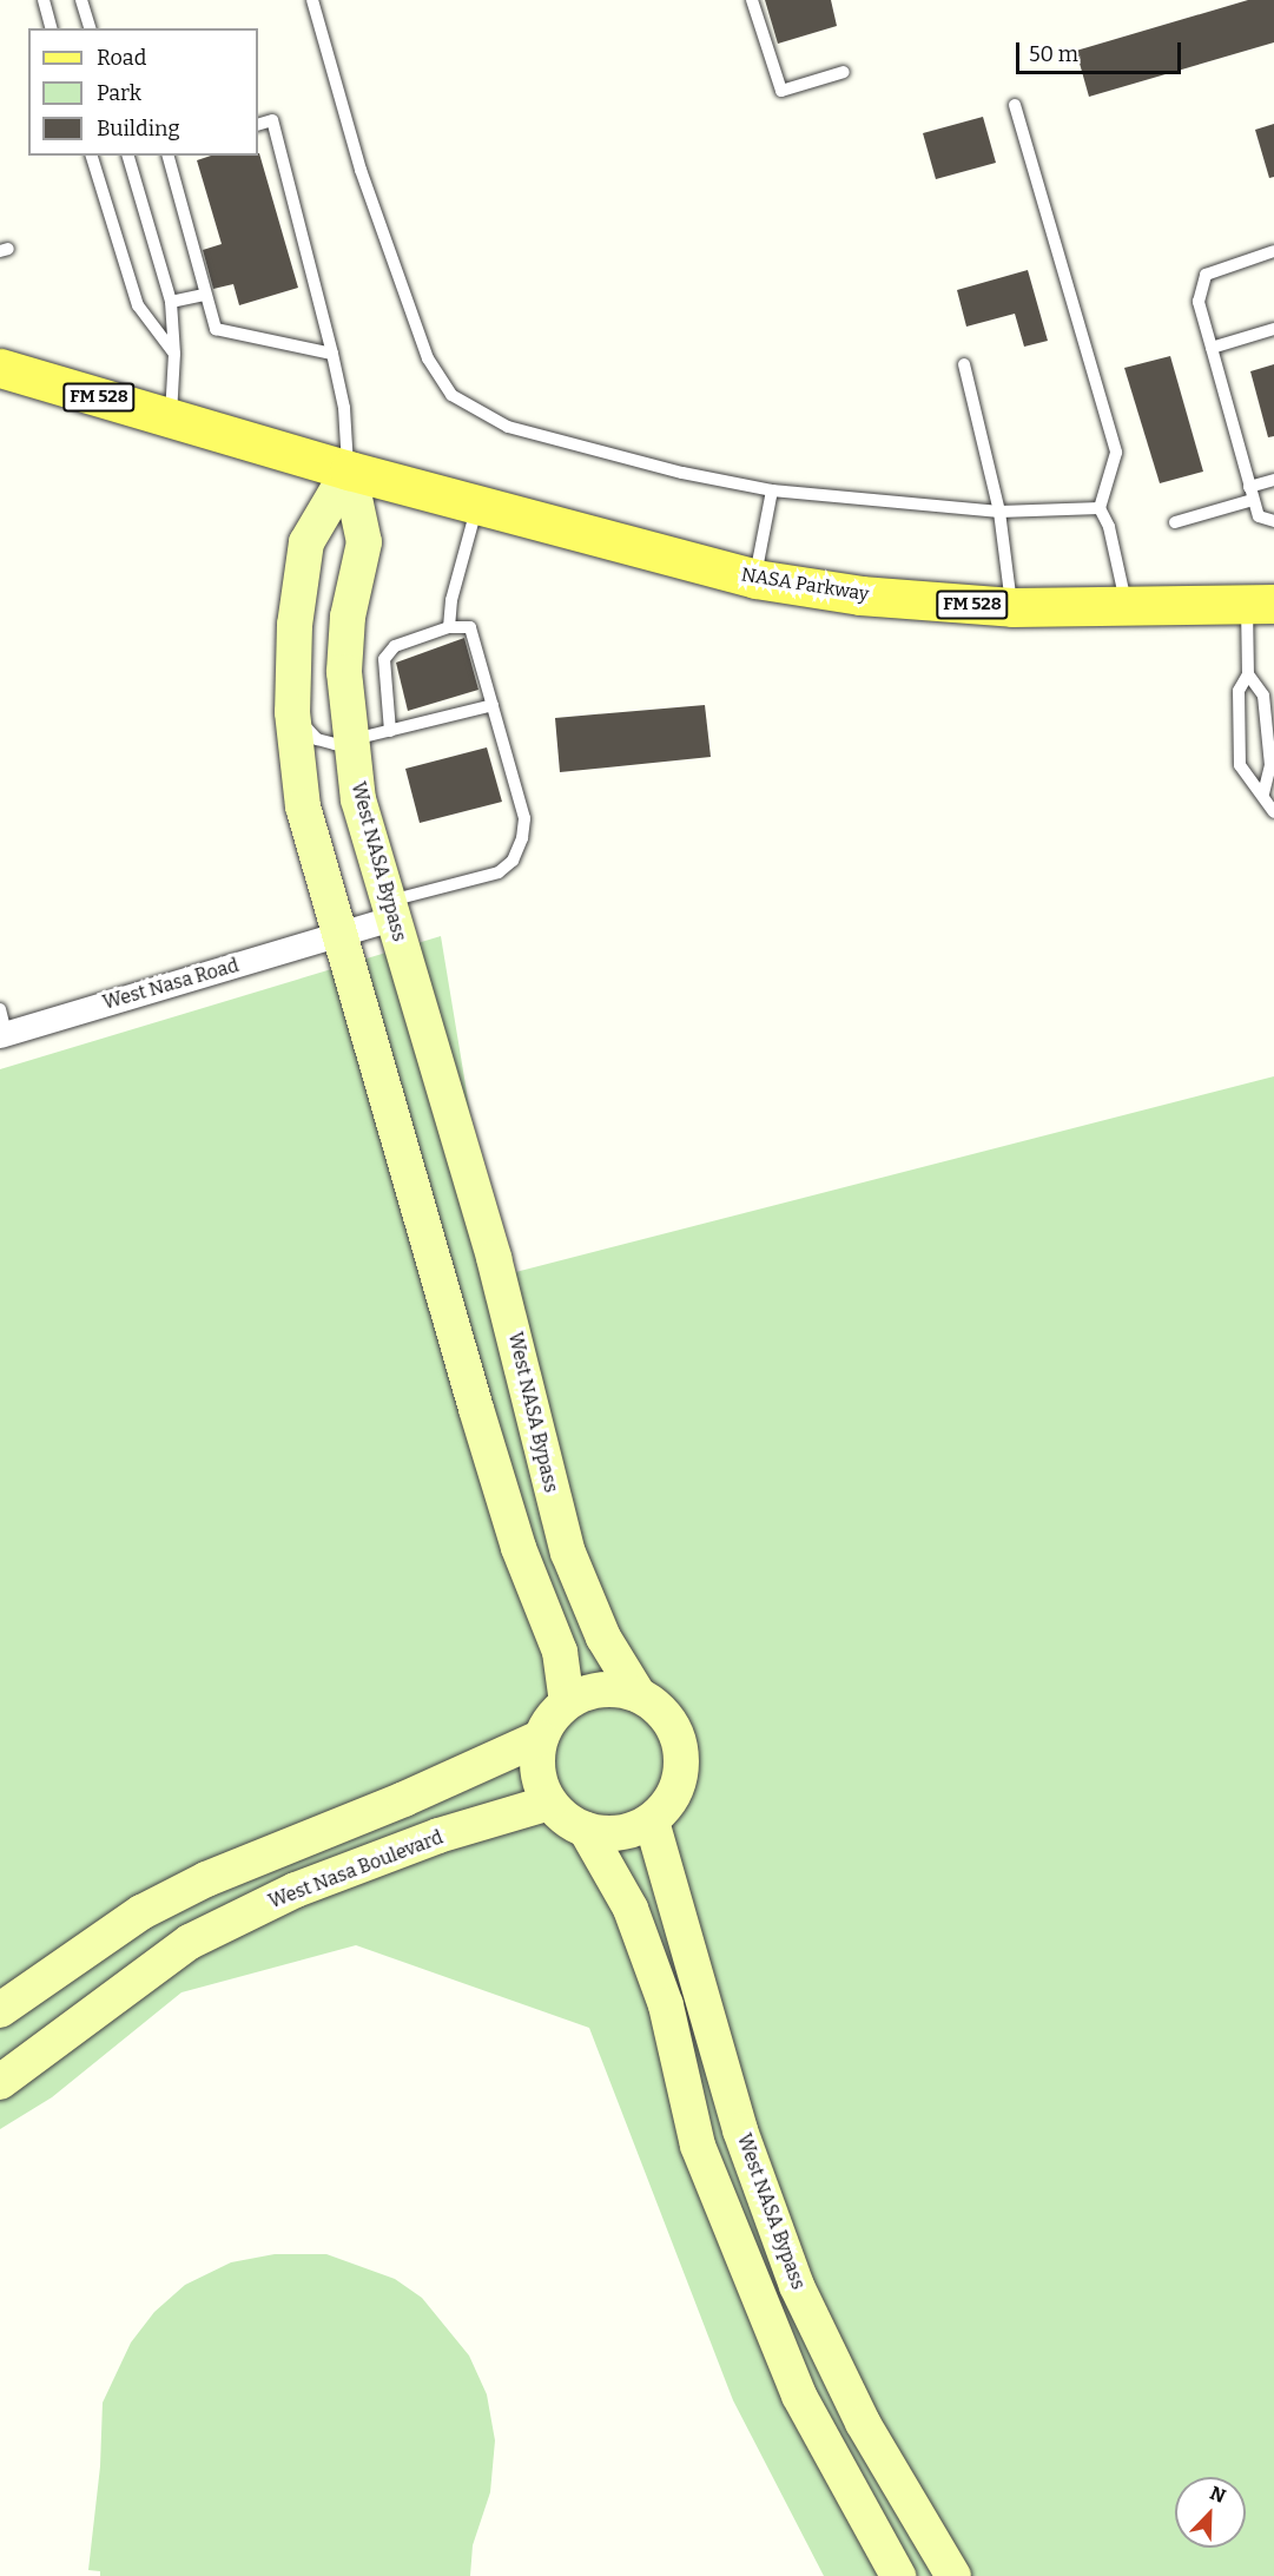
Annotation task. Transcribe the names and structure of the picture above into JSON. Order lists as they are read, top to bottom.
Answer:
{
  "streets": {
    "main road": ["FM 528", "NASA Parkway"],
    "street": ["West NASA Bypass", "West Nasa Road", "West Nasa Boulevard"]
  },
  "crossings": [
    ["FM 528", "NASA Parkway"],
    ["FM 528", "West NASA Bypass"],
    ["NASA Parkway", "West NASA Bypass"],
    ["West NASA Bypass", "West Nasa Road"],
    ["West NASA Bypass", "West Nasa Boulevard"]
  ],
  "legend": ["Road", "Park", "Building"],
  "scale_bar": "50 m",
  "north": "top right"
}
